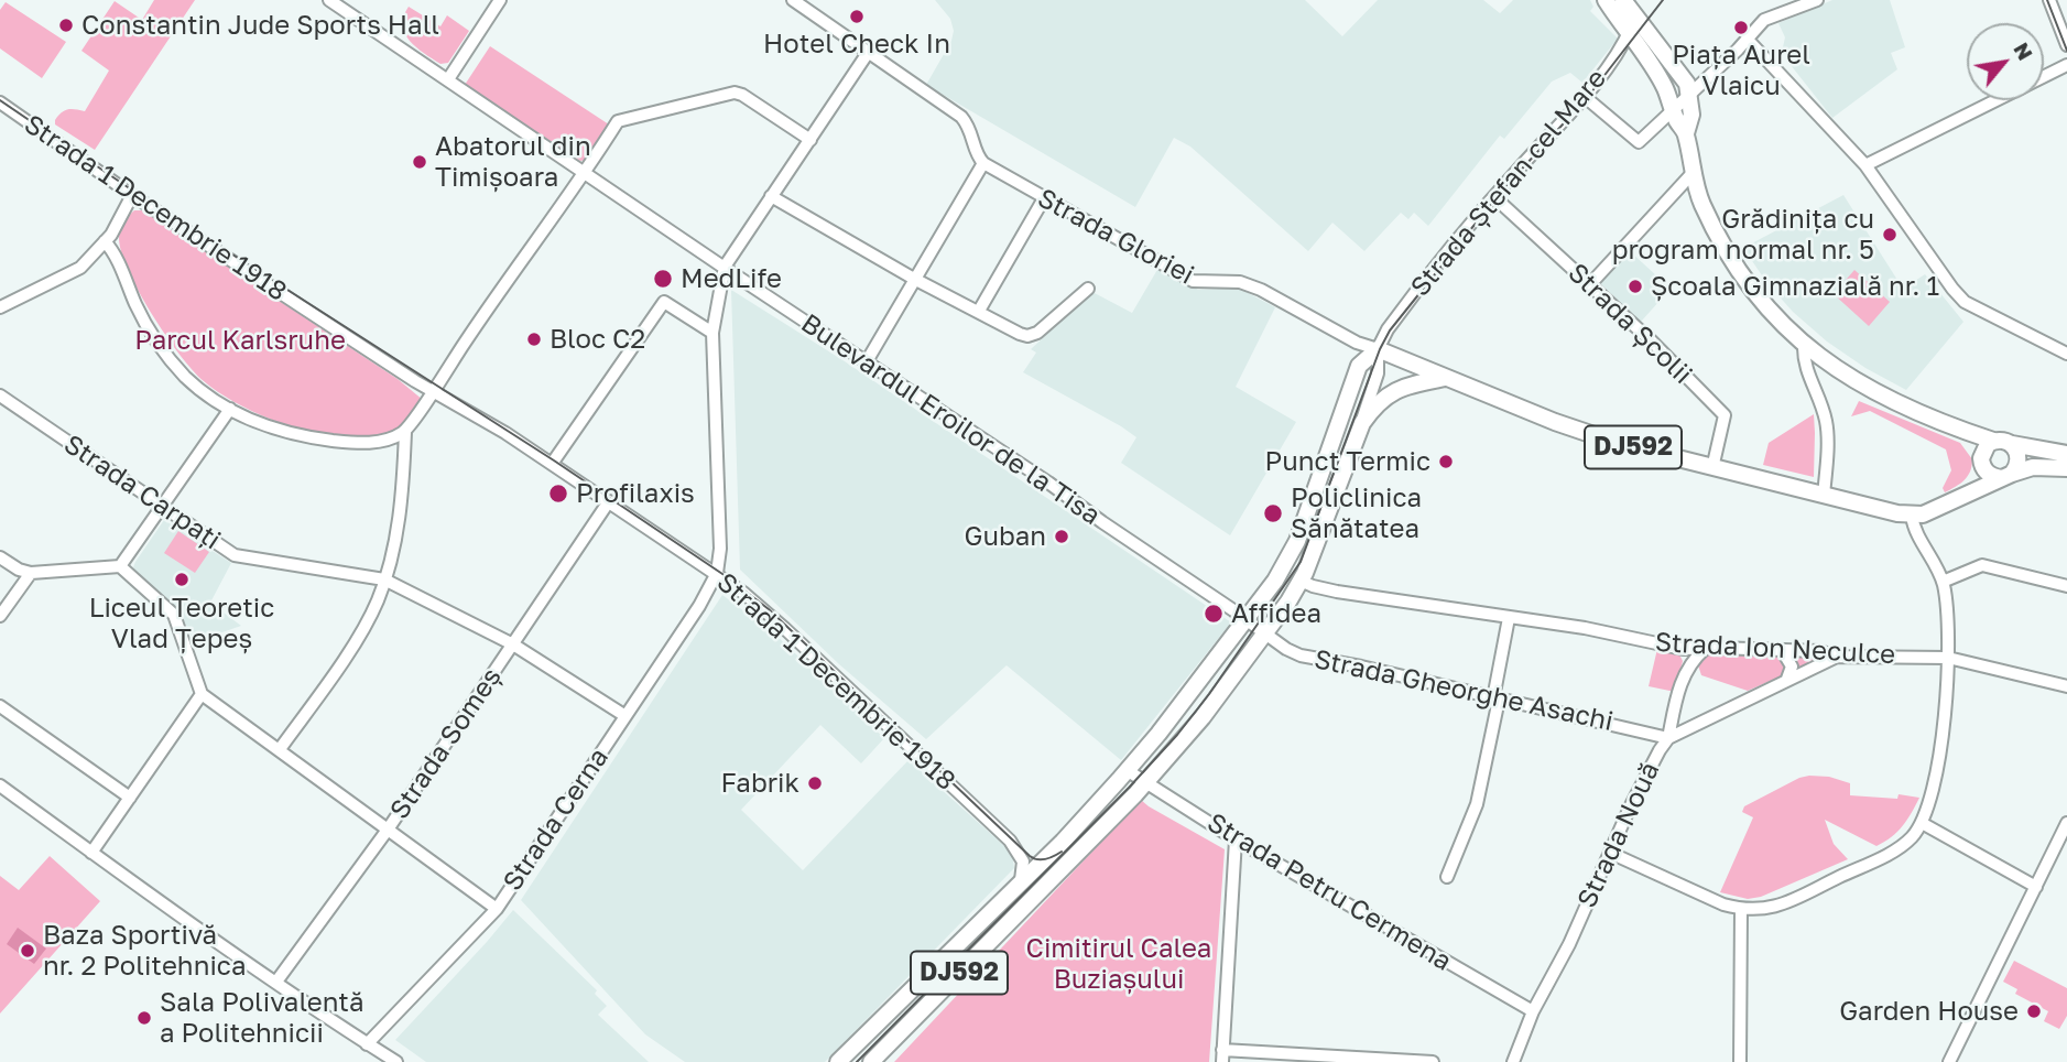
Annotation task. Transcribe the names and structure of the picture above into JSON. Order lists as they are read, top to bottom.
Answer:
{
  "streets": {
    "main road": ["Strada Ștefan cel Mare", "DJ592"],
    "street": [
      "Strada 1 Decembrie 1918",
      "Strada Gloriei",
      "Strada Școlii",
      "Bulevardul Eroilor de la Tisa",
      "Strada Carpați",
      "Strada Ion Neculce",
      "Strada Gheorghe Asachi",
      "Strada Someș",
      "Strada Cerna",
      "Strada Nouă",
      "Strada Petru Cermena"
    ]
  },
  "crossings": [
    ["Strada Ștefan cel Mare", "Strada 1 Decembrie 1918"],
    ["Strada Ștefan cel Mare", "Strada Gloriei"],
    ["Strada Ștefan cel Mare", "Strada Școlii"],
    ["Strada Ștefan cel Mare", "Bulevardul Eroilor de la Tisa"],
    ["Strada Ștefan cel Mare", "DJ592"],
    ["Strada Ștefan cel Mare", "Strada Ion Neculce"],
    ["Strada Ștefan cel Mare", "Strada Gheorghe Asachi"],
    ["Strada Ștefan cel Mare", "Strada Petru Cermena"],
    ["Strada 1 Decembrie 1918", "DJ592"],
    ["Strada 1 Decembrie 1918", "Strada Someș"],
    ["Strada 1 Decembrie 1918", "Strada Cerna"],
    ["Strada Gloriei", "DJ592"],
    ["Strada Școlii", "DJ592"],
    ["Bulevardul Eroilor de la Tisa", "Strada Gheorghe Asachi"],
    ["Strada Carpați", "Strada Someș"],
    ["Strada Carpați", "Strada Cerna"],
    ["Strada Ion Neculce", "Strada Nouă"],
    ["Strada Gheorghe Asachi", "Strada Nouă"],
    ["Strada Nouă", "Strada Petru Cermena"]
  ],
  "parks": ["Parcul Karlsruhe", "Cimitirul Calea Buziașului"],
  "places": [
    "Hotel Check In",
    "Constantin Jude Sports Hall",
    "Piața Aurel Vlaicu",
    "Abatorul din Timișoara",
    "Grădinița cu program normal nr. 5",
    "MedLife",
    "Școala Gimnazială nr. 1",
    "Bloc C2",
    "Punct Termic",
    "Profilaxis",
    "Policlinica Sănătatea",
    "Guban",
    "Liceul Teoretic Vlad Țepeș",
    "Affidea",
    "Fabrik",
    "Baza Sportivă nr. 2 Politehnica",
    "Garden House",
    "Sala Polivalentă a Politehnicii"
  ],
  "north": "top right"
}
